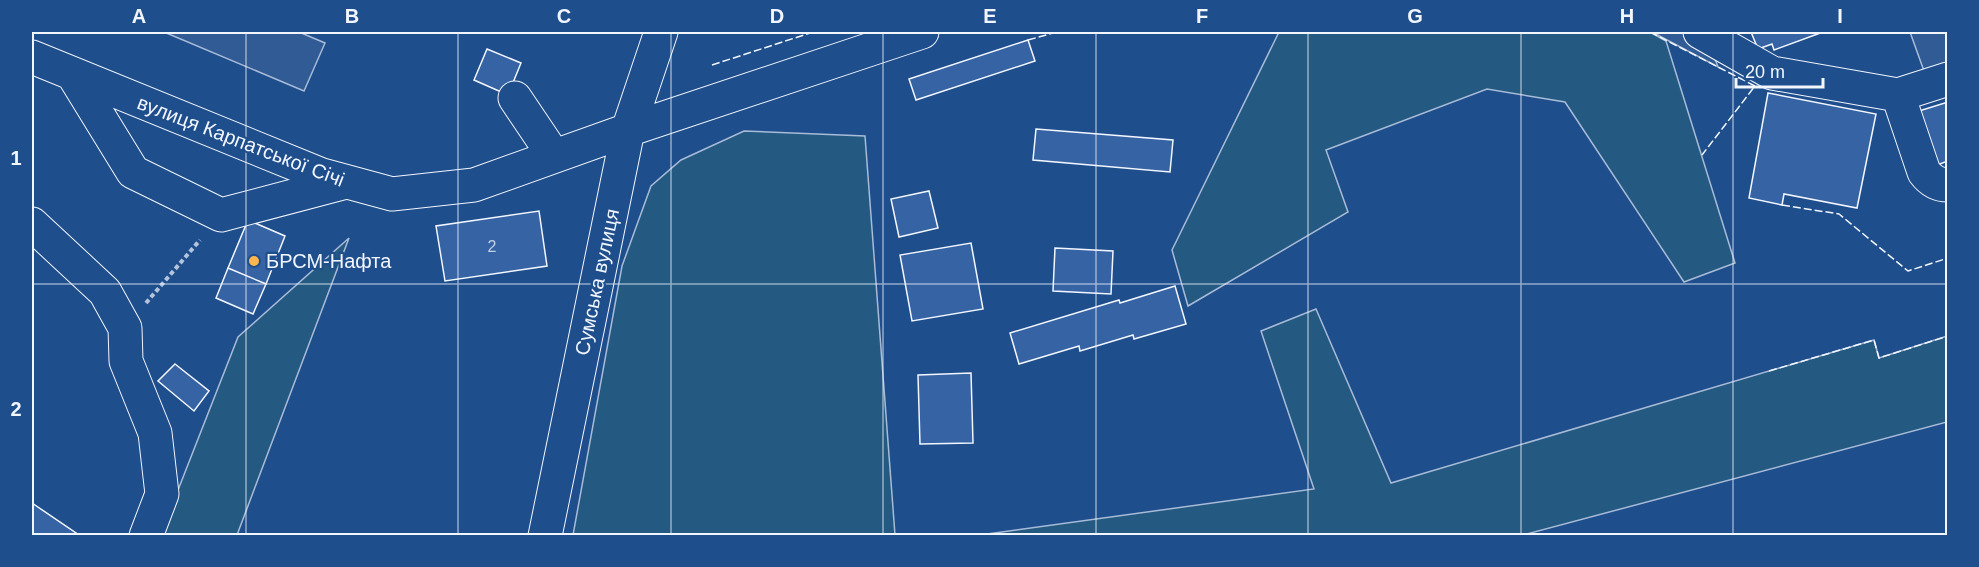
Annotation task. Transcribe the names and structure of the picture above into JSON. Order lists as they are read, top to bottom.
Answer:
{
  "streets": {
    "street": ["вулиця Карпатської Січі", "Сумська вулиця"]
  },
  "crossings": [
    ["вулиця Карпатської Січі", "Сумська вулиця"]
  ],
  "places": ["БРСМ-Нафта"],
  "house_numbers": ["2"],
  "scale_bar": "20 m",
  "grid": {
    "columns": [
      "A",
      "B",
      "C",
      "D",
      "E",
      "F",
      "G",
      "H",
      "I"
    ],
    "rows": ["1", "2"]
  }
}
